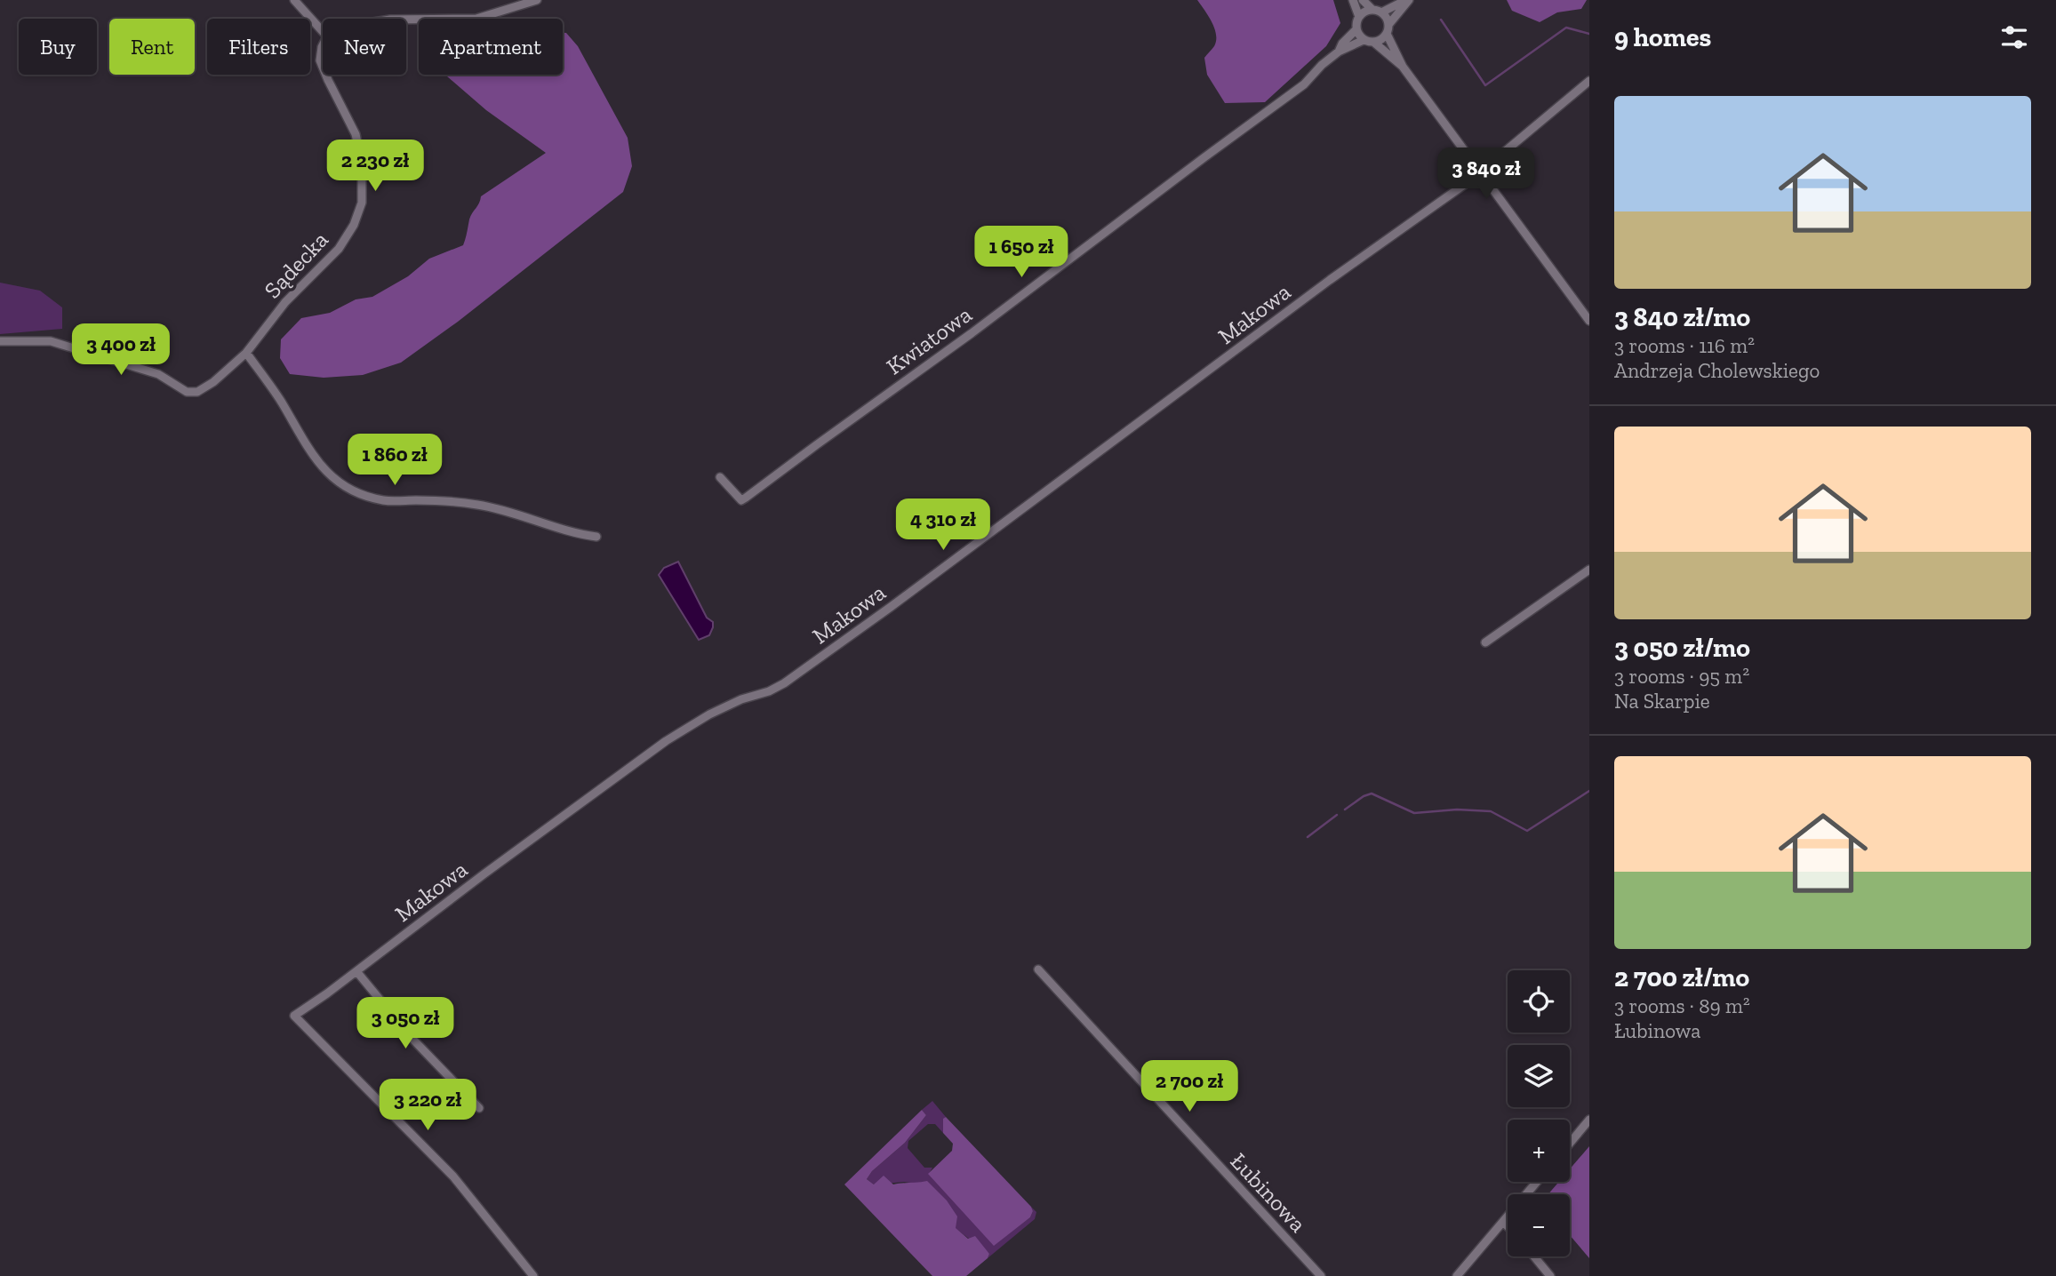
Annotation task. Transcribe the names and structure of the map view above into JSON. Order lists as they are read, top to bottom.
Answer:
{
  "streets": {
    "street": [
      "Sądecka",
      "Makowa",
      "Kwiatowa",
      "Łubinowa"
    ]
  },
  "page": {
    "heading": "9 homes",
    "chip": [
      "Buy",
      "Rent",
      "Filters",
      "New",
      "Apartment"
    ],
    "list": [
      {
        "name": "3 840 zł/mo",
        "note": "3 rooms · 116 m² · Andrzeja Cholewskiego"
      },
      {
        "name": "3 050 zł/mo",
        "note": "3 rooms · 95 m² · Na Skarpie"
      },
      {
        "name": "2 700 zł/mo",
        "note": "3 rooms · 89 m² · Łubinowa"
      }
    ],
    "price": [
      "2 230 zł",
      "3 840 zł",
      "1 650 zł",
      "3 400 zł",
      "1 860 zł",
      "4 310 zł",
      "3 050 zł",
      "2 700 zł",
      "3 220 zł"
    ],
    "map_buttons": ["+", "−"]
  }
}
